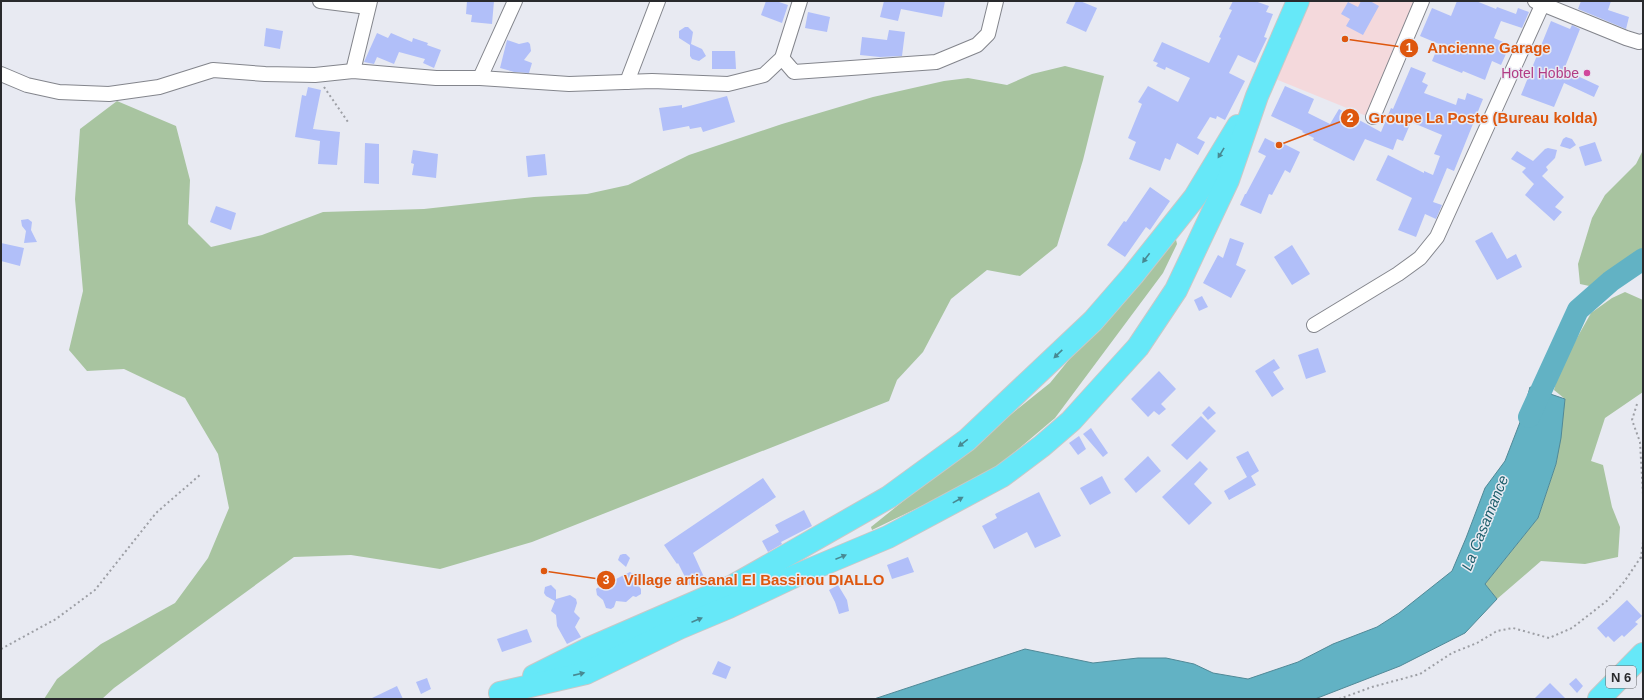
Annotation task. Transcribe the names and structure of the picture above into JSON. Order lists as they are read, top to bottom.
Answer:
{
  "streets": {
    "main road": ["N 6"]
  },
  "water": ["La Casamance"],
  "places": [
    "Ancienne Garage",
    "Hotel Hobbe",
    "Groupe La Poste (Bureau kolda)",
    "Village artisanal El Bassirou DIALLO"
  ]
}
